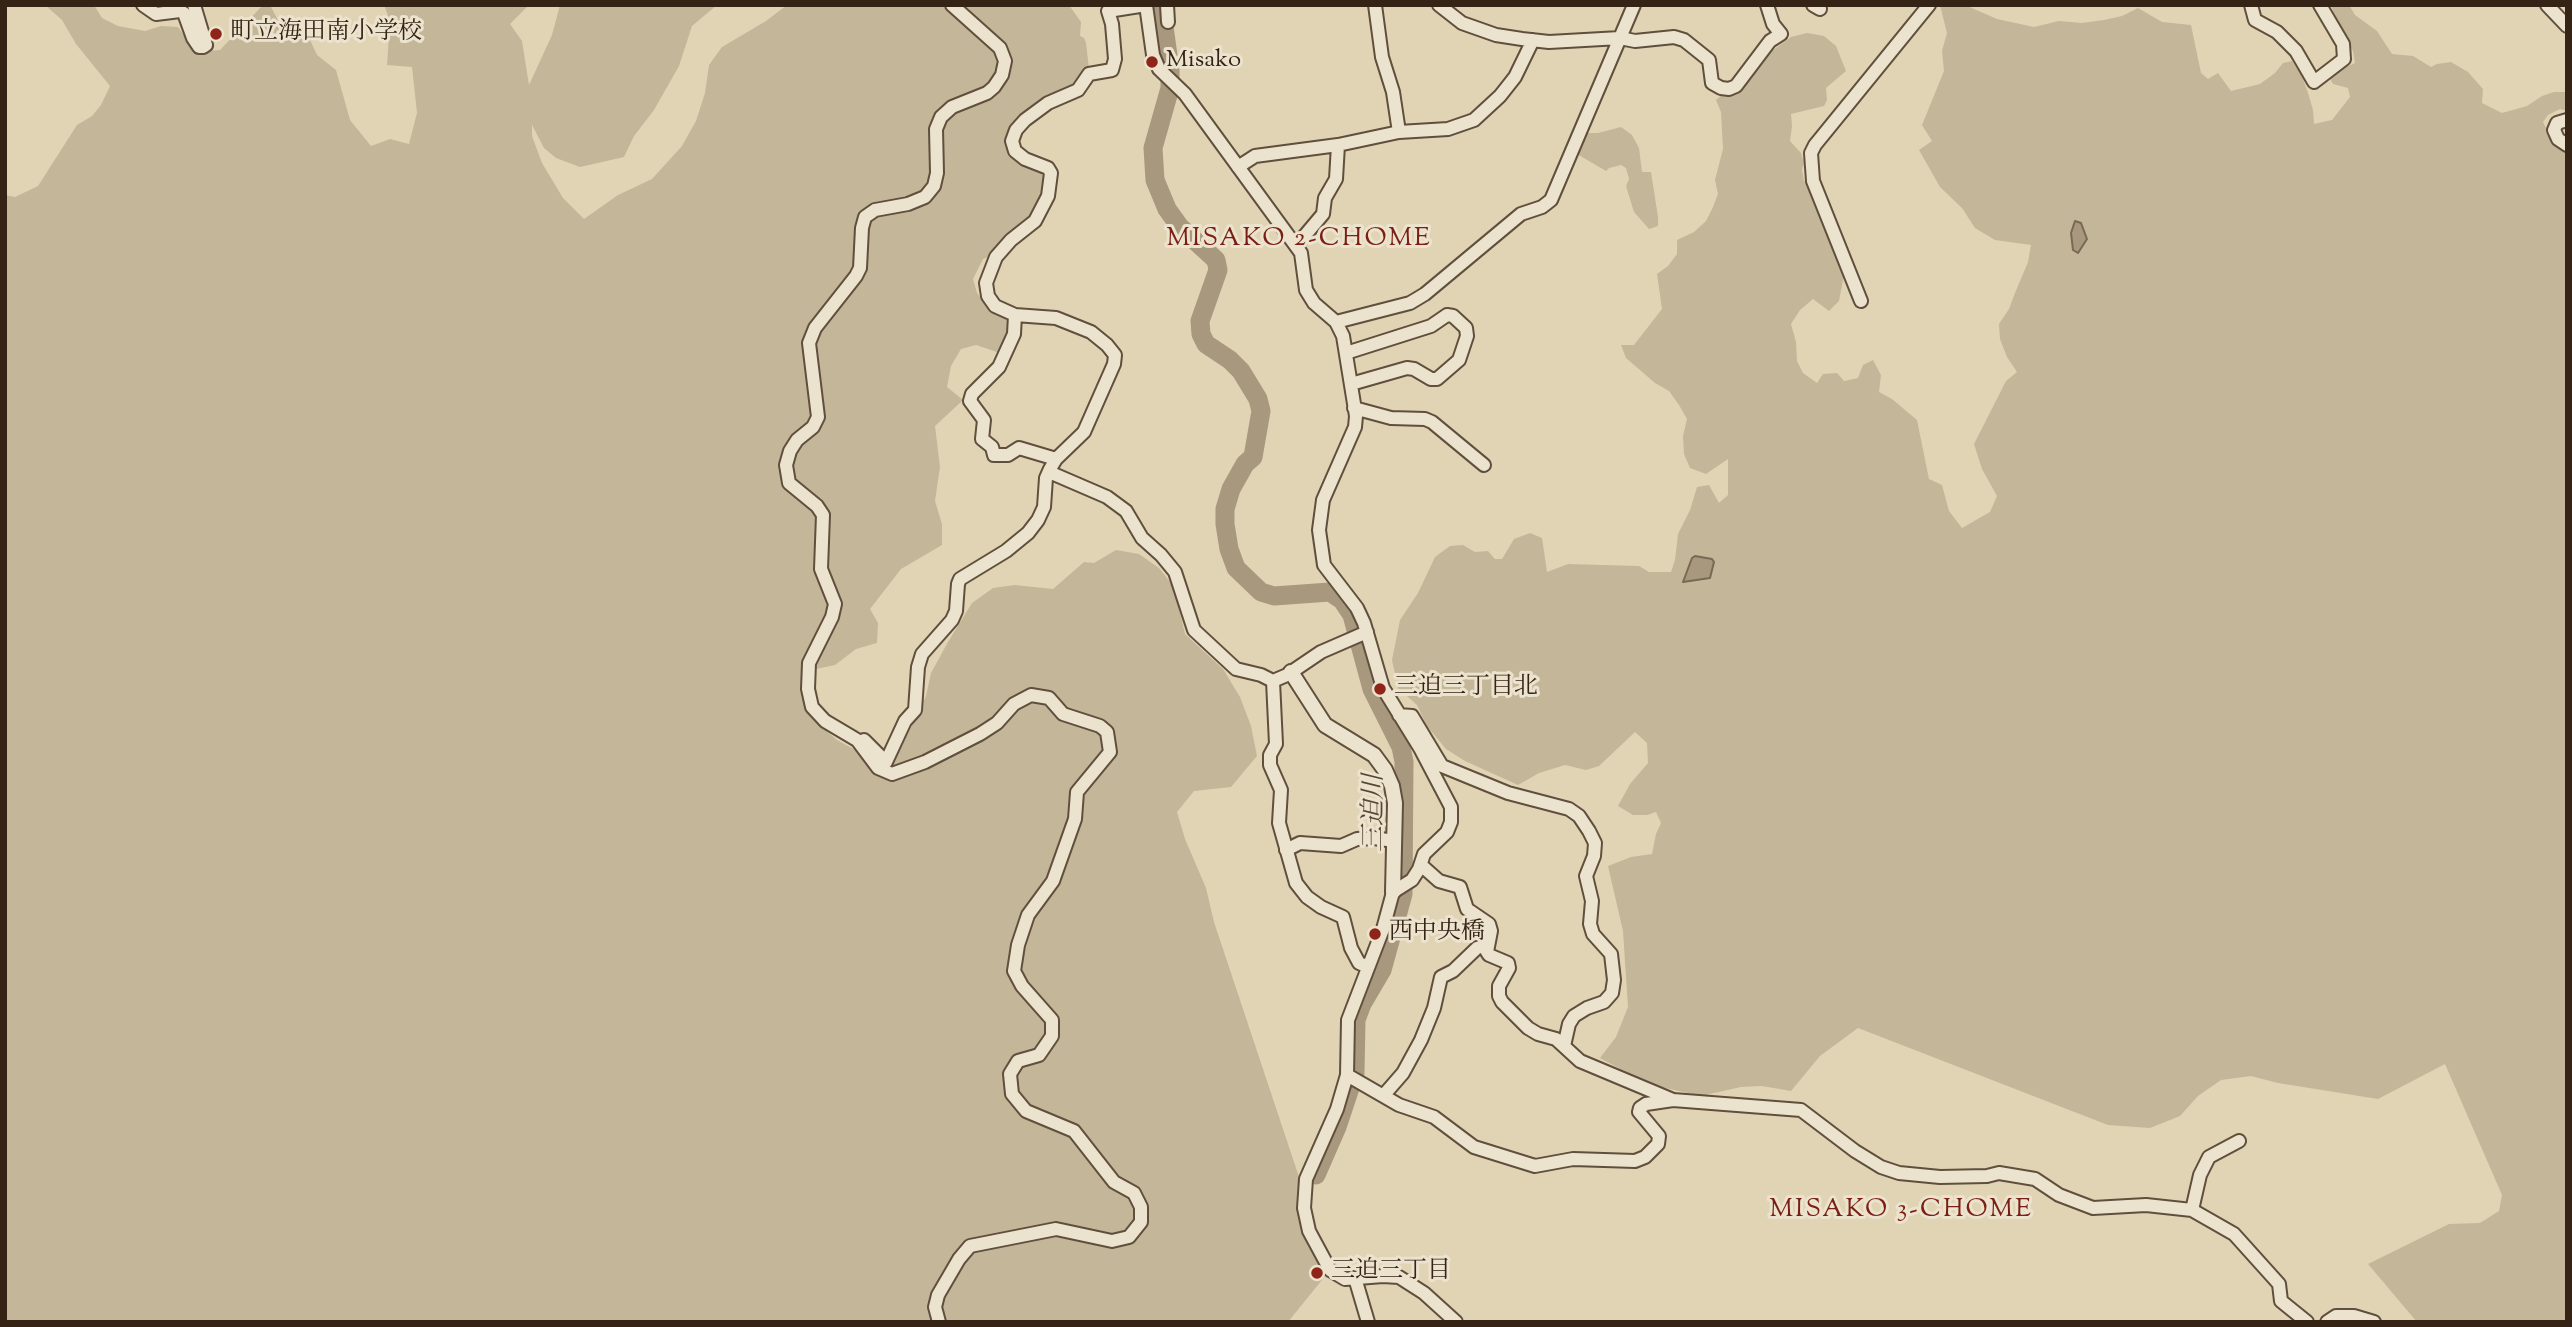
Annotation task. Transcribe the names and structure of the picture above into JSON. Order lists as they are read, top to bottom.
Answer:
{
  "districts": ["MISAKO 2-CHOME", "MISAKO 3-CHOME"],
  "water": ["三迫川"],
  "places": [
    "町立海田南小学校",
    "Misako",
    "三迫三丁目北",
    "西中央橋",
    "三迫三丁目"
  ]
}
